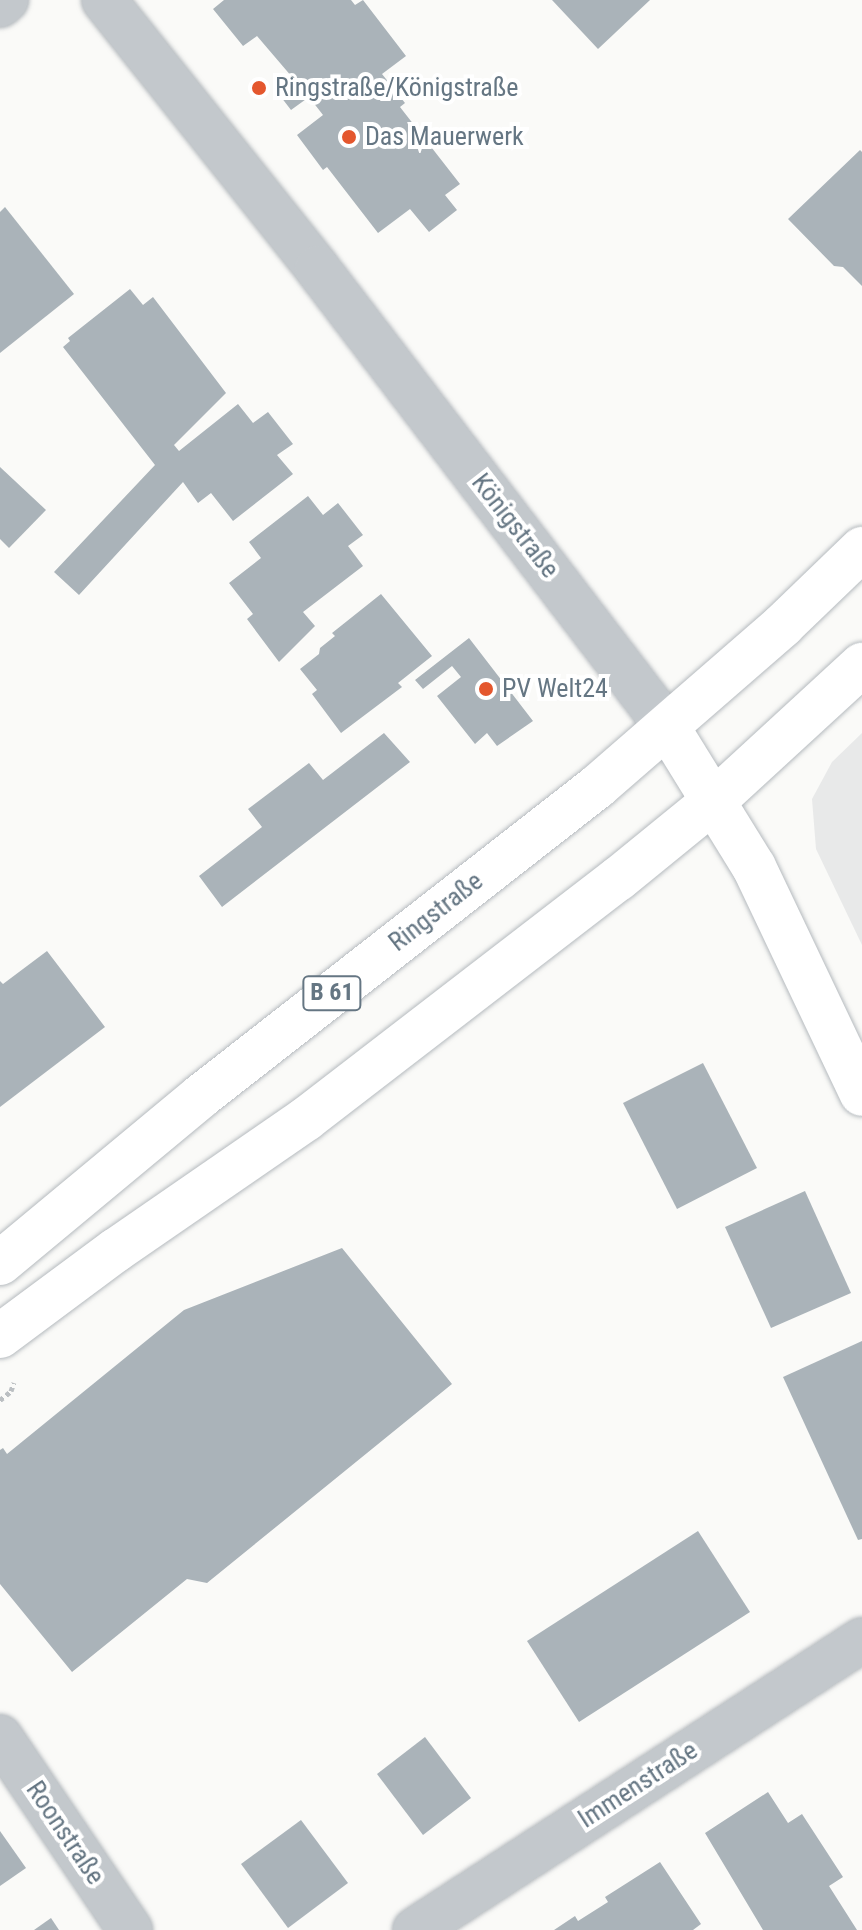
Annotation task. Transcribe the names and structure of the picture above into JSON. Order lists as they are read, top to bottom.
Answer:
{
  "streets": {
    "main road": ["Königstraße", "Ringstraße", "B 61"],
    "street": ["Immenstraße", "Roonstraße"]
  },
  "crossings": [
    ["Königstraße", "Ringstraße"]
  ],
  "places": ["Ringstraße/Königstraße", "Das Mauerwerk", "PV Welt24"]
}
